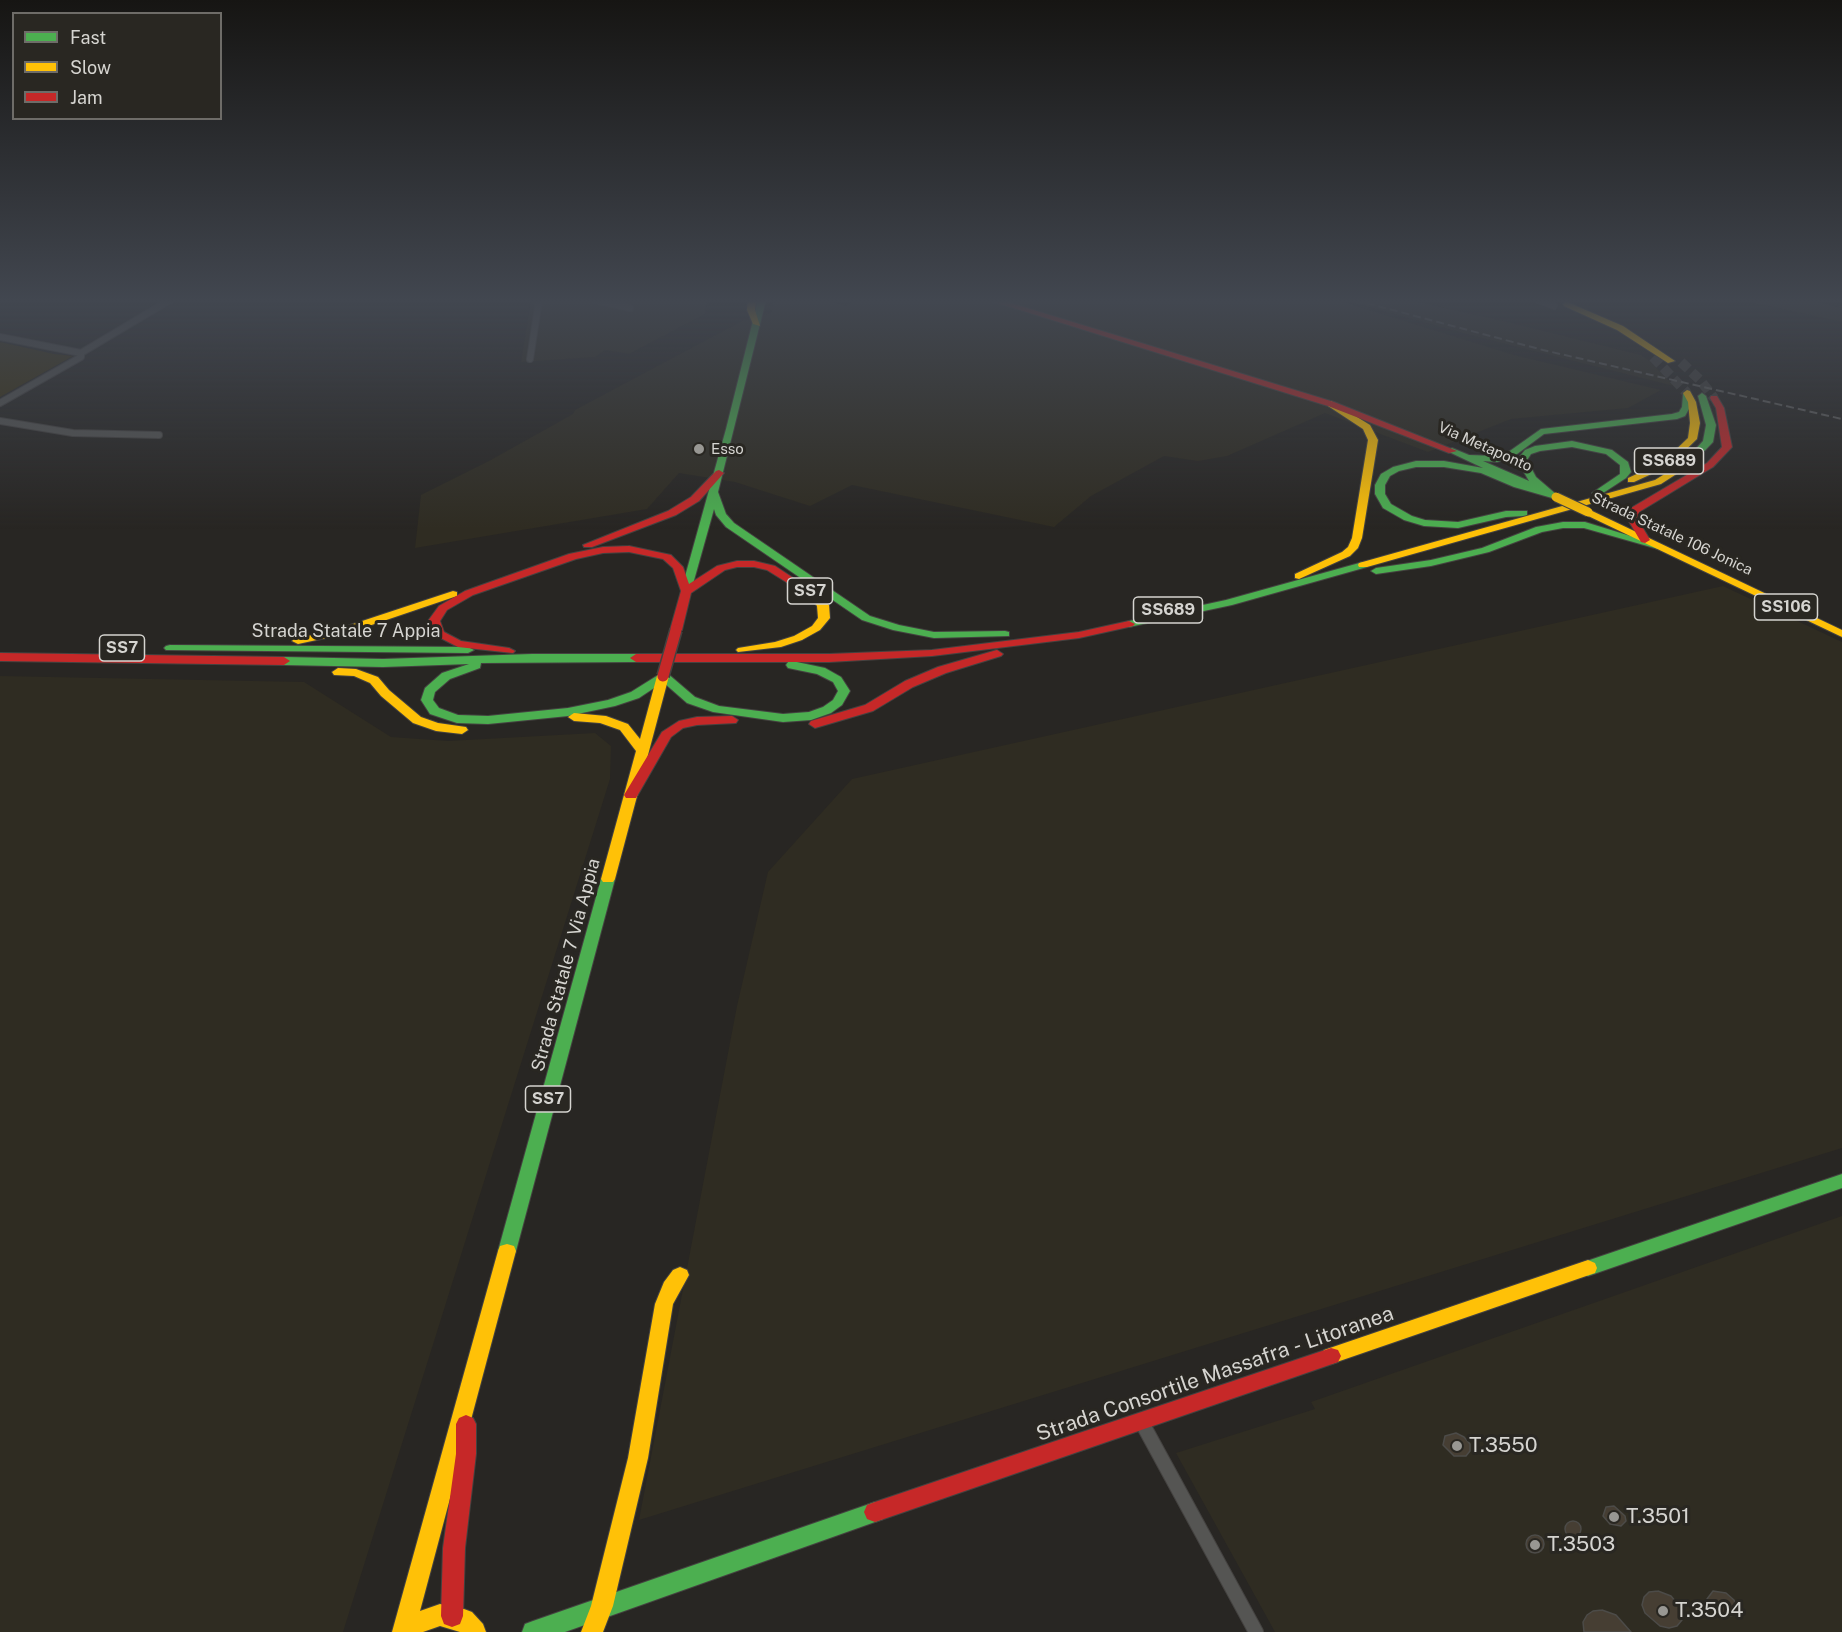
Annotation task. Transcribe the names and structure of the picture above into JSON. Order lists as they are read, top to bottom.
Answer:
{
  "streets": {
    "main road": [
      "Via Metaponto",
      "SS689",
      "Strada Statale 106 Jonica",
      "SS7",
      "SS106",
      "Strada Statale 7 Appia",
      "Strada Statale 7 Via Appia",
      "Strada Consortile Massafra - Litoranea"
    ]
  },
  "crossings": [
    ["Via Metaponto", "SS689"],
    ["Via Metaponto", "Strada Statale 106 Jonica"],
    ["SS689", "Strada Statale 106 Jonica"],
    ["SS689", "SS7"],
    ["SS689", "Strada Statale 7 Appia"],
    ["SS7", "Strada Statale 7 Via Appia"]
  ],
  "places": [
    "Esso",
    "T.3550",
    "T.3501",
    "T.3503",
    "T.3504"
  ],
  "legend": ["Fast", "Slow", "Jam"]
}
